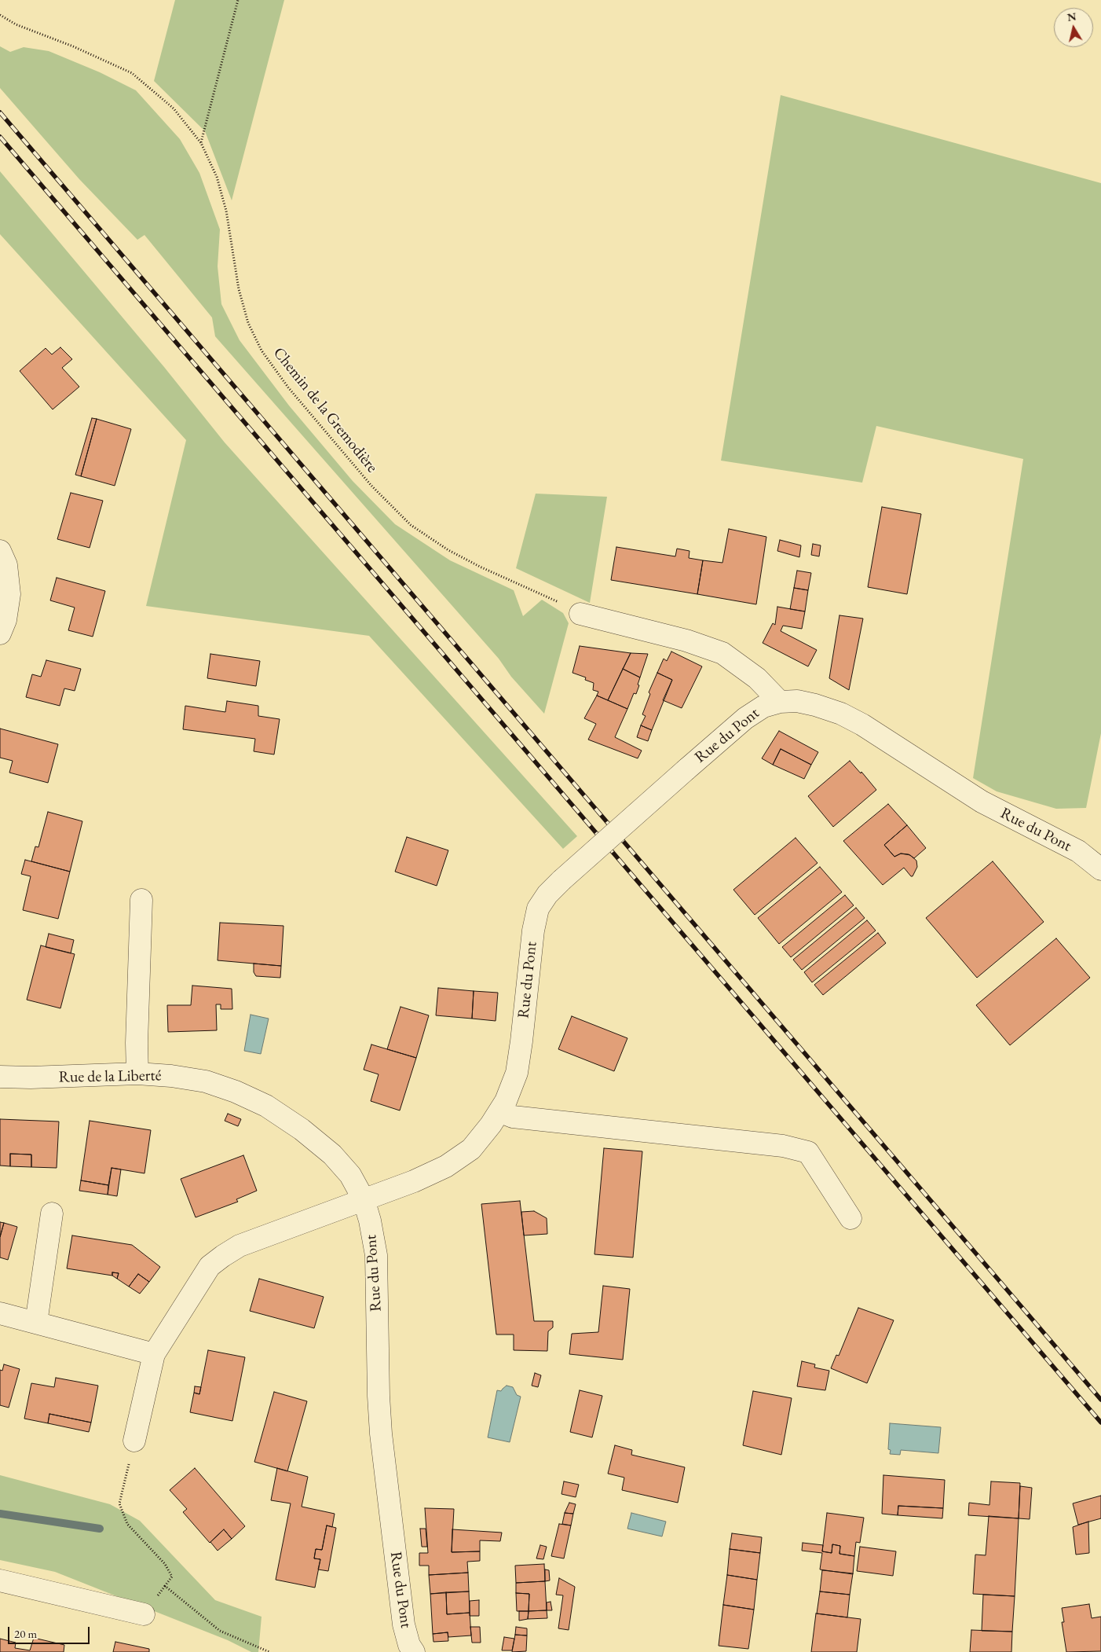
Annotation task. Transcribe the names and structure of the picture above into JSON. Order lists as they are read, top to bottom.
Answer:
{
  "streets": {
    "street": ["Rue du Pont", "Rue de la Liberté"],
    "path": ["Chemin de la Gremodière"]
  },
  "crossings": [
    ["Rue du Pont", "Rue de la Liberté"]
  ],
  "scale_bar": "20 m",
  "north": "top"
}
